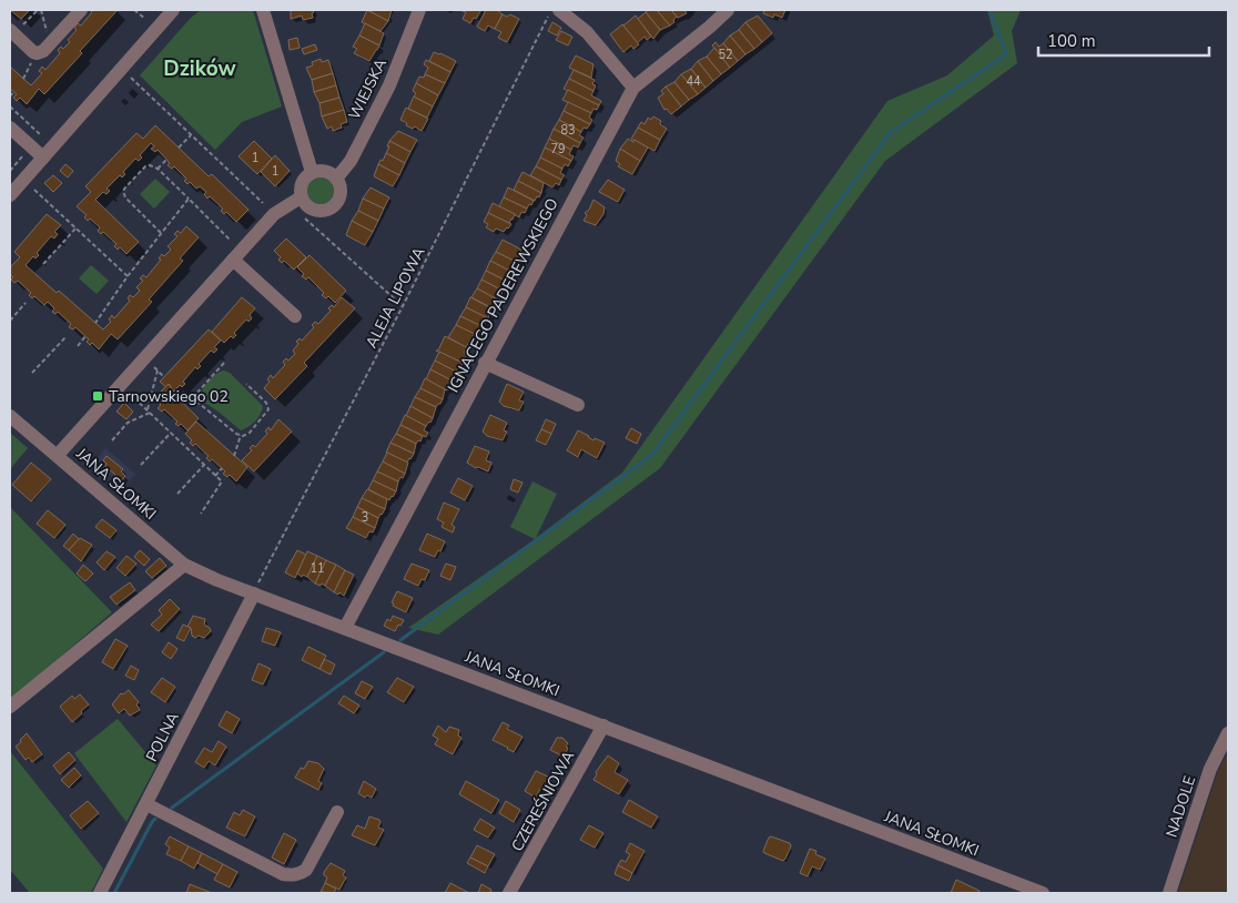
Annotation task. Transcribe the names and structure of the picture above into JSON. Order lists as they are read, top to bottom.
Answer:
{
  "streets": {
    "street": [
      "WIEJSKA",
      "IGNACEGO PADEREWSKIEGO",
      "JANA SŁOMKI",
      "POLNA",
      "CZEREŚNIOWA",
      "NADOLE"
    ],
    "path": ["ALEJA LIPOWA"]
  },
  "crossings": [
    ["IGNACEGO PADEREWSKIEGO", "JANA SŁOMKI"],
    ["ALEJA LIPOWA", "JANA SŁOMKI"],
    ["ALEJA LIPOWA", "POLNA"],
    ["JANA SŁOMKI", "POLNA"],
    ["JANA SŁOMKI", "CZEREŚNIOWA"]
  ],
  "districts": ["Dzików"],
  "places": {
    "transit": ["Tarnowskiego 02"]
  },
  "house_numbers": [
    "52",
    "44",
    "83",
    "79",
    "1",
    "1",
    "3",
    "11"
  ],
  "scale_bar": "100 m"
}
